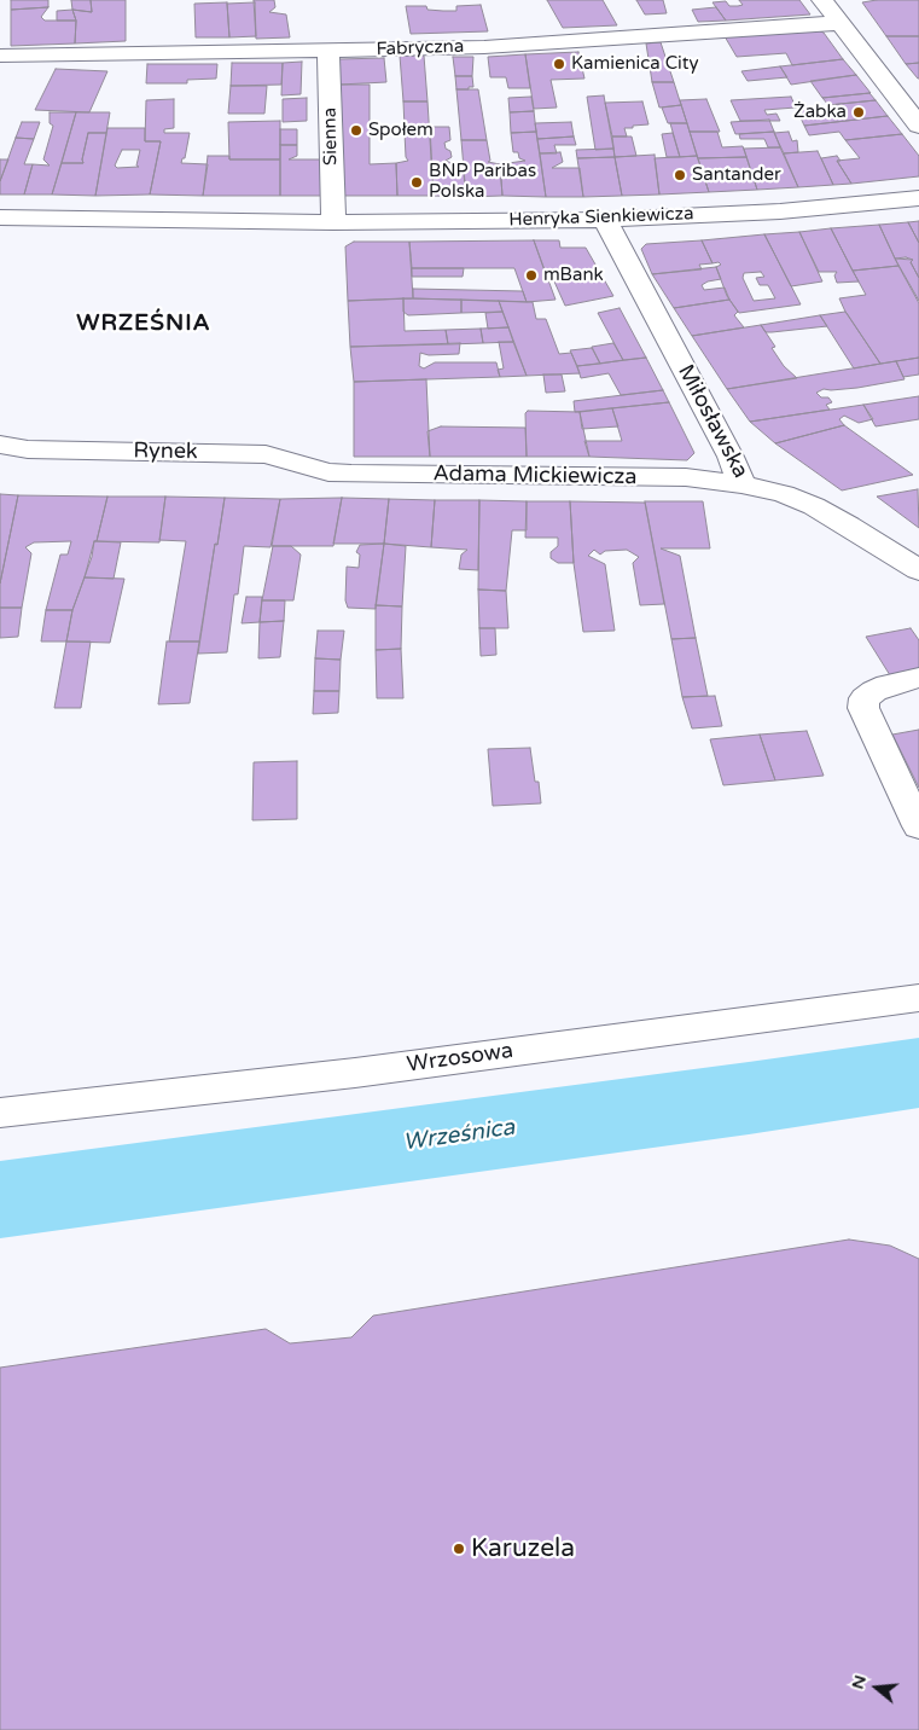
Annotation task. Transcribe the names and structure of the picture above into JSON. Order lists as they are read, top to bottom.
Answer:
{
  "streets": {
    "street": [
      "Fabryczna",
      "Sienna",
      "Henryka Sienkiewicza",
      "Miłosławska",
      "Rynek",
      "Adama Mickiewicza",
      "Wrzosowa"
    ]
  },
  "crossings": [
    ["Fabryczna", "Sienna"],
    ["Sienna", "Henryka Sienkiewicza"],
    ["Henryka Sienkiewicza", "Miłosławska"],
    ["Miłosławska", "Adama Mickiewicza"],
    ["Rynek", "Adama Mickiewicza"]
  ],
  "districts": ["WRZEŚNIA"],
  "water": ["Wrześnica"],
  "places": [
    "Kamienica City",
    "Żabka",
    "Społem",
    "Santander",
    "BNP Paribas Polska",
    "mBank",
    "Karuzela"
  ],
  "north": "left"
}
